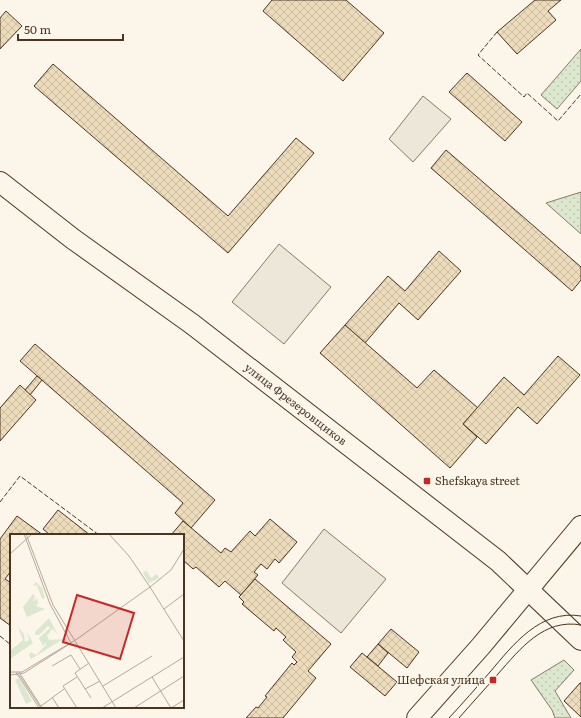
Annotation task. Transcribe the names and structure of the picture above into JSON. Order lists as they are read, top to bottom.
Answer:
{
  "streets": {
    "main road": ["улица Фрезеровщиков"]
  },
  "places": {
    "transit": ["Shefskaya street", "Шефская улица"]
  },
  "scale_bar": "50 m"
}
